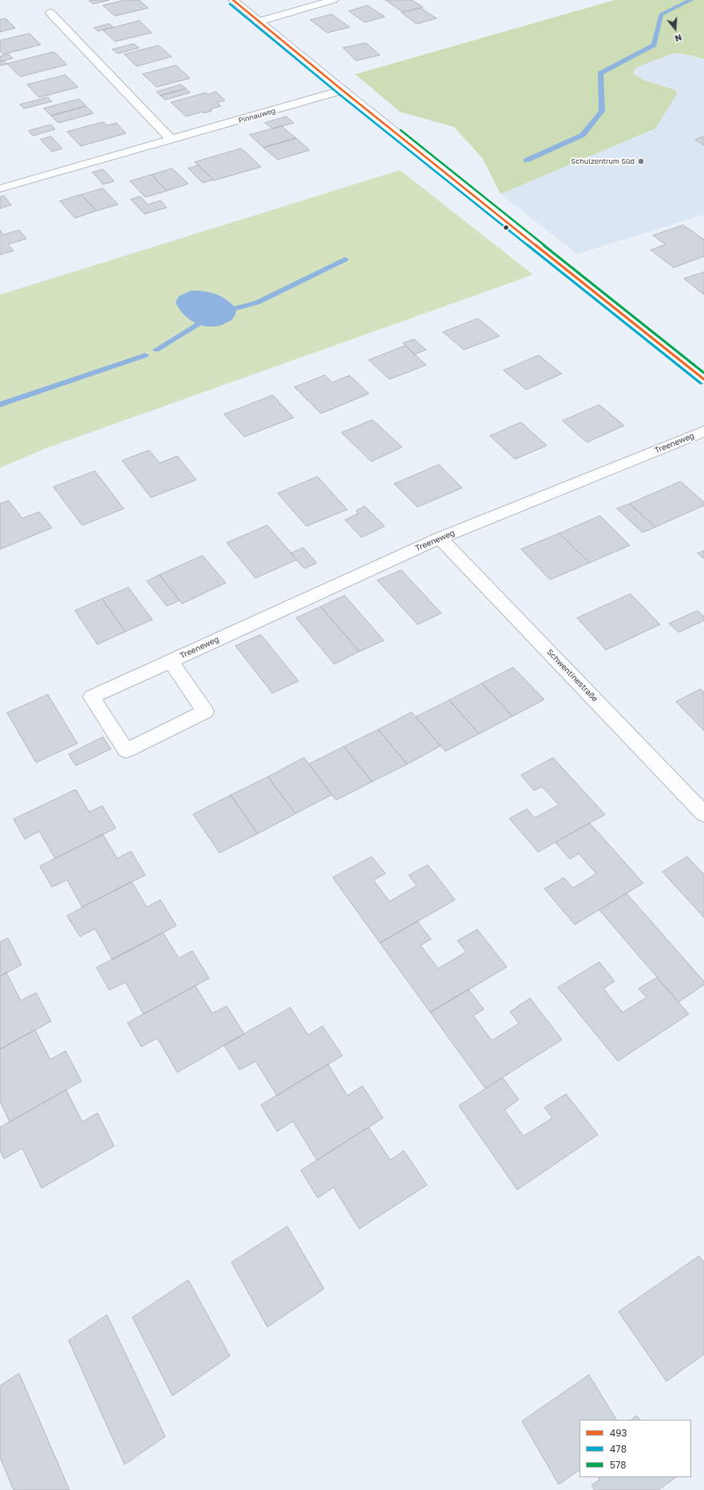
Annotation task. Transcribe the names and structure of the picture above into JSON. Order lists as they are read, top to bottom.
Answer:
{
  "streets": {
    "street": ["Pinnauweg", "Treeneweg", "Schwentinestraße"]
  },
  "crossings": [
    ["Treeneweg", "Schwentinestraße"]
  ],
  "places": ["Schulzentrum Süd"],
  "lines": ["transit line 493", "transit line 478", "transit line 578"],
  "legend": ["493", "478", "578"],
  "north": "bottom"
}
